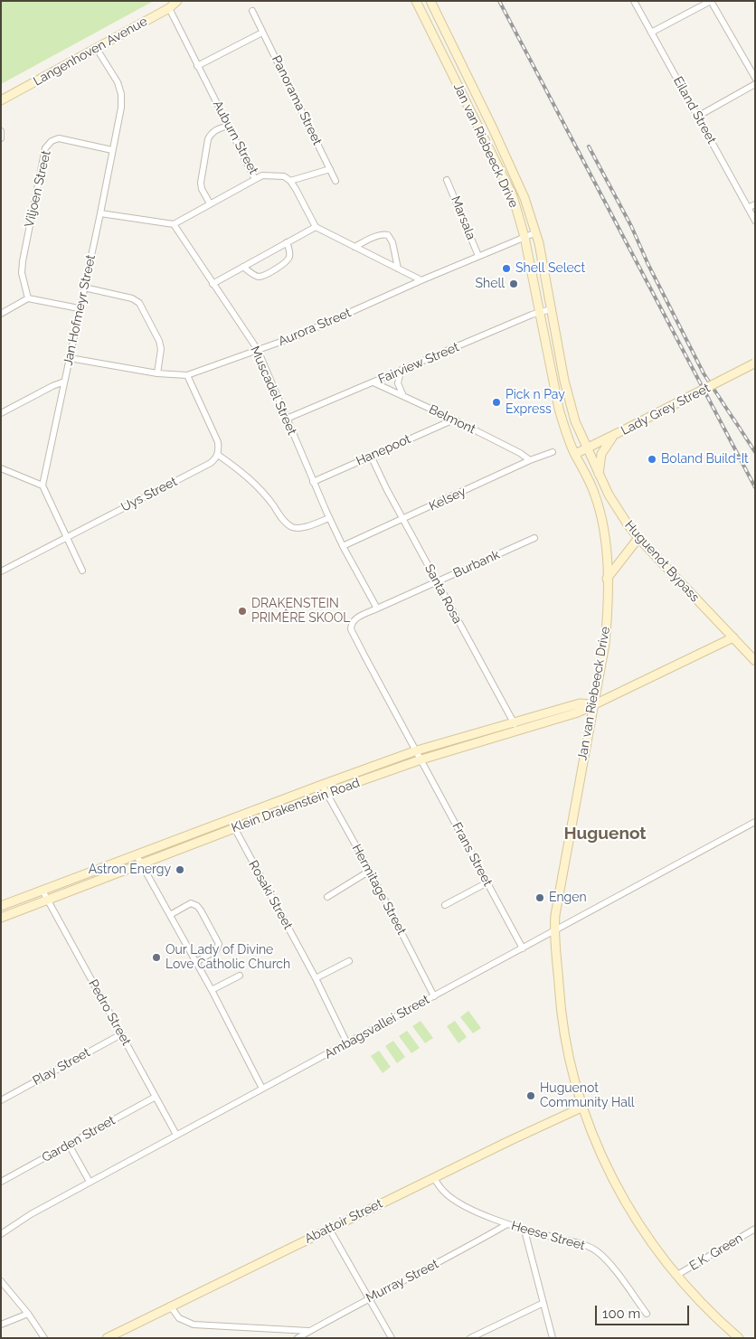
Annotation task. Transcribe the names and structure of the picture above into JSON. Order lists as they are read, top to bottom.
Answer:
{
  "streets": {
    "main road": [
      "Langenhoven Avenue",
      "Jan van Riebeeck Drive",
      "Lady Grey Street",
      "Huguenot Bypass",
      "Klein Drakenstein Road",
      "Abattoir Street"
    ],
    "street": [
      "Panorama Street",
      "Eiland Street",
      "Auburn Street",
      "Viljoen Street",
      "Marsala",
      "Jan Hofmeyr Street",
      "Aurora Street",
      "Fairview Street",
      "Muscadel Street",
      "Belmont",
      "Hanepoot",
      "Uys Street",
      "Kelsey",
      "Burbank",
      "Santa Rosa",
      "Frans Street",
      "Hermitage Street",
      "Rosaki Street",
      "Pedro Street",
      "Ambagsvallei Street",
      "Play Street",
      "Garden Street",
      "Heese Street",
      "E.K. Green",
      "Murray Street"
    ]
  },
  "crossings": [
    ["Langenhoven Avenue", "Auburn Street"],
    ["Langenhoven Avenue", "Jan Hofmeyr Street"],
    ["Jan van Riebeeck Drive", "Aurora Street"],
    ["Jan van Riebeeck Drive", "Fairview Street"],
    ["Jan van Riebeeck Drive", "Lady Grey Street"],
    ["Jan van Riebeeck Drive", "Huguenot Bypass"],
    ["Jan van Riebeeck Drive", "Klein Drakenstein Road"],
    ["Jan van Riebeeck Drive", "Ambagsvallei Street"],
    ["Jan van Riebeeck Drive", "Abattoir Street"],
    ["Jan van Riebeeck Drive", "E.K. Green"],
    ["Viljoen Street", "Jan Hofmeyr Street"],
    ["Marsala", "Aurora Street"],
    ["Jan Hofmeyr Street", "Aurora Street"],
    ["Aurora Street", "Muscadel Street"],
    ["Fairview Street", "Muscadel Street"],
    ["Fairview Street", "Belmont"],
    ["Muscadel Street", "Hanepoot"],
    ["Muscadel Street", "Kelsey"],
    ["Muscadel Street", "Burbank"],
    ["Lady Grey Street", "Huguenot Bypass"],
    ["Belmont", "Hanepoot"],
    ["Belmont", "Kelsey"],
    ["Hanepoot", "Santa Rosa"],
    ["Kelsey", "Santa Rosa"],
    ["Huguenot Bypass", "Klein Drakenstein Road"],
    ["Burbank", "Santa Rosa"],
    ["Burbank", "Klein Drakenstein Road"],
    ["Burbank", "Frans Street"],
    ["Santa Rosa", "Klein Drakenstein Road"],
    ["Klein Drakenstein Road", "Frans Street"],
    ["Klein Drakenstein Road", "Hermitage Street"],
    ["Klein Drakenstein Road", "Rosaki Street"],
    ["Klein Drakenstein Road", "Pedro Street"],
    ["Frans Street", "Ambagsvallei Street"],
    ["Hermitage Street", "Ambagsvallei Street"],
    ["Rosaki Street", "Ambagsvallei Street"],
    ["Pedro Street", "Ambagsvallei Street"],
    ["Pedro Street", "Play Street"],
    ["Pedro Street", "Garden Street"],
    ["Abattoir Street", "Heese Street"],
    ["Heese Street", "Murray Street"]
  ],
  "districts": ["Huguenot"],
  "places": [
    "Shell Select",
    "Shell",
    "Pick n Pay Express",
    "Boland Build-It",
    "DRAKENSTEIN PRIMÊRE SKOOL",
    "Astron Energy",
    "Engen",
    "Our Lady of Divine Love Catholic Church",
    "Huguenot Community Hall"
  ],
  "scale_bar": "100 m"
}
